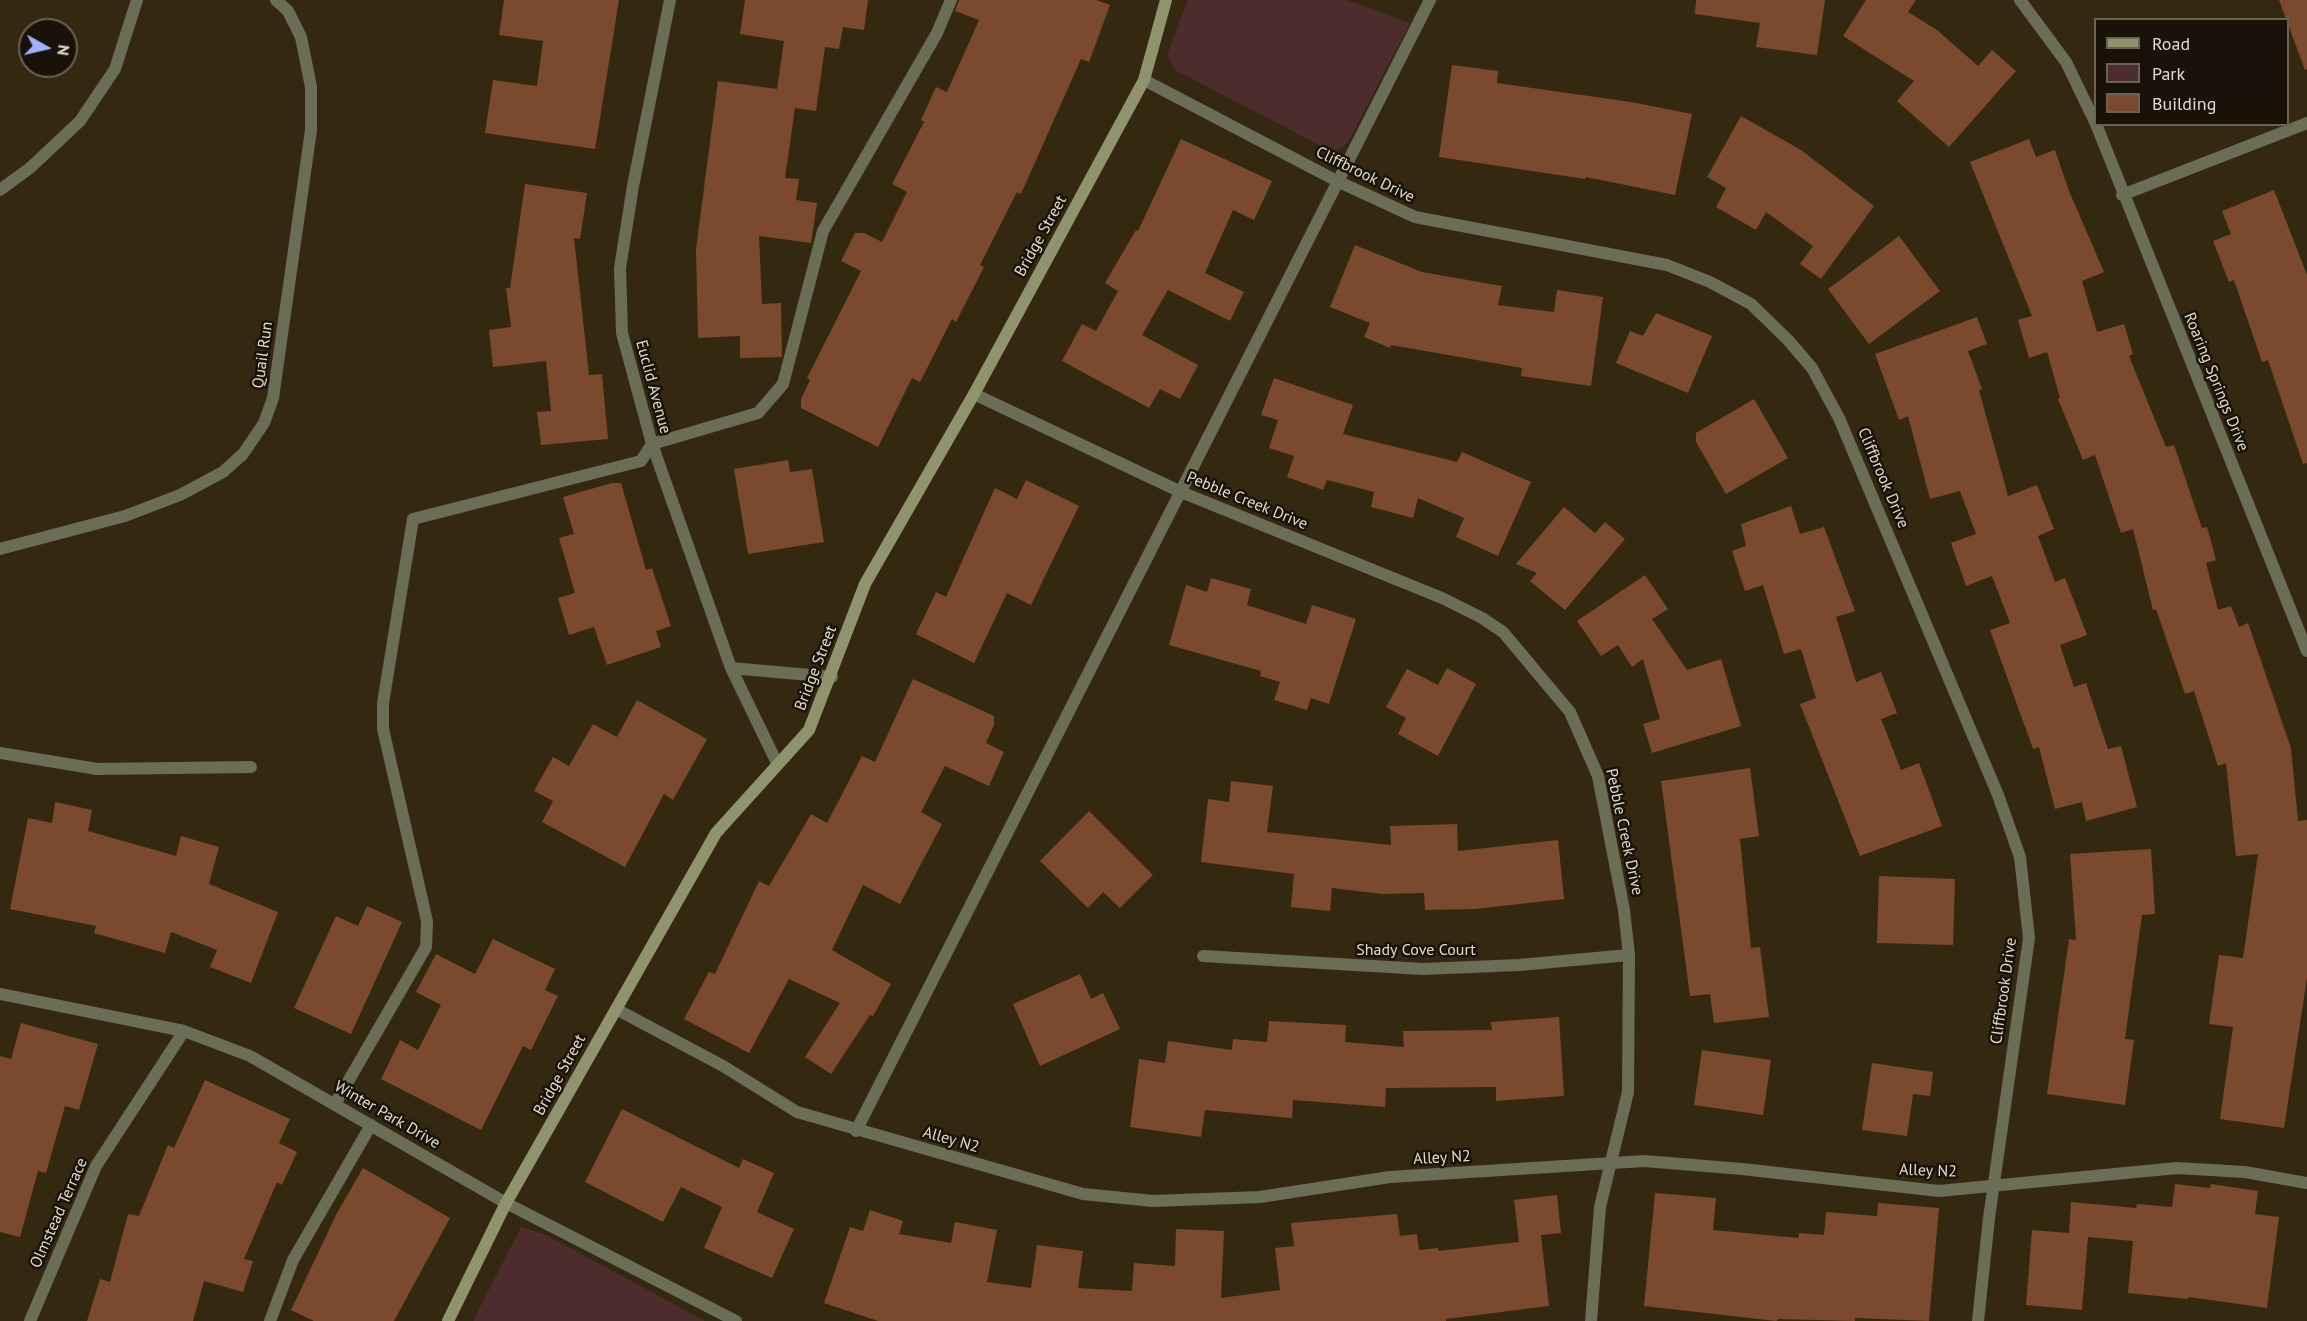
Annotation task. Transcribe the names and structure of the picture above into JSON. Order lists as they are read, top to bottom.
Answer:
{
  "streets": {
    "street": [
      "Cliffbrook Drive",
      "Bridge Street",
      "Quail Run",
      "Roaring Springs Drive",
      "Euclid Avenue",
      "Pebble Creek Drive",
      "Shady Cove Court",
      "Winter Park Drive",
      "Alley N2",
      "Olmstead Terrace"
    ]
  },
  "crossings": [
    ["Cliffbrook Drive", "Bridge Street"],
    ["Cliffbrook Drive", "Alley N2"],
    ["Bridge Street", "Euclid Avenue"],
    ["Bridge Street", "Pebble Creek Drive"],
    ["Bridge Street", "Winter Park Drive"],
    ["Bridge Street", "Alley N2"],
    ["Pebble Creek Drive", "Shady Cove Court"],
    ["Pebble Creek Drive", "Alley N2"],
    ["Winter Park Drive", "Olmstead Terrace"]
  ],
  "legend": ["Road", "Park", "Building"],
  "north": "right"
}
